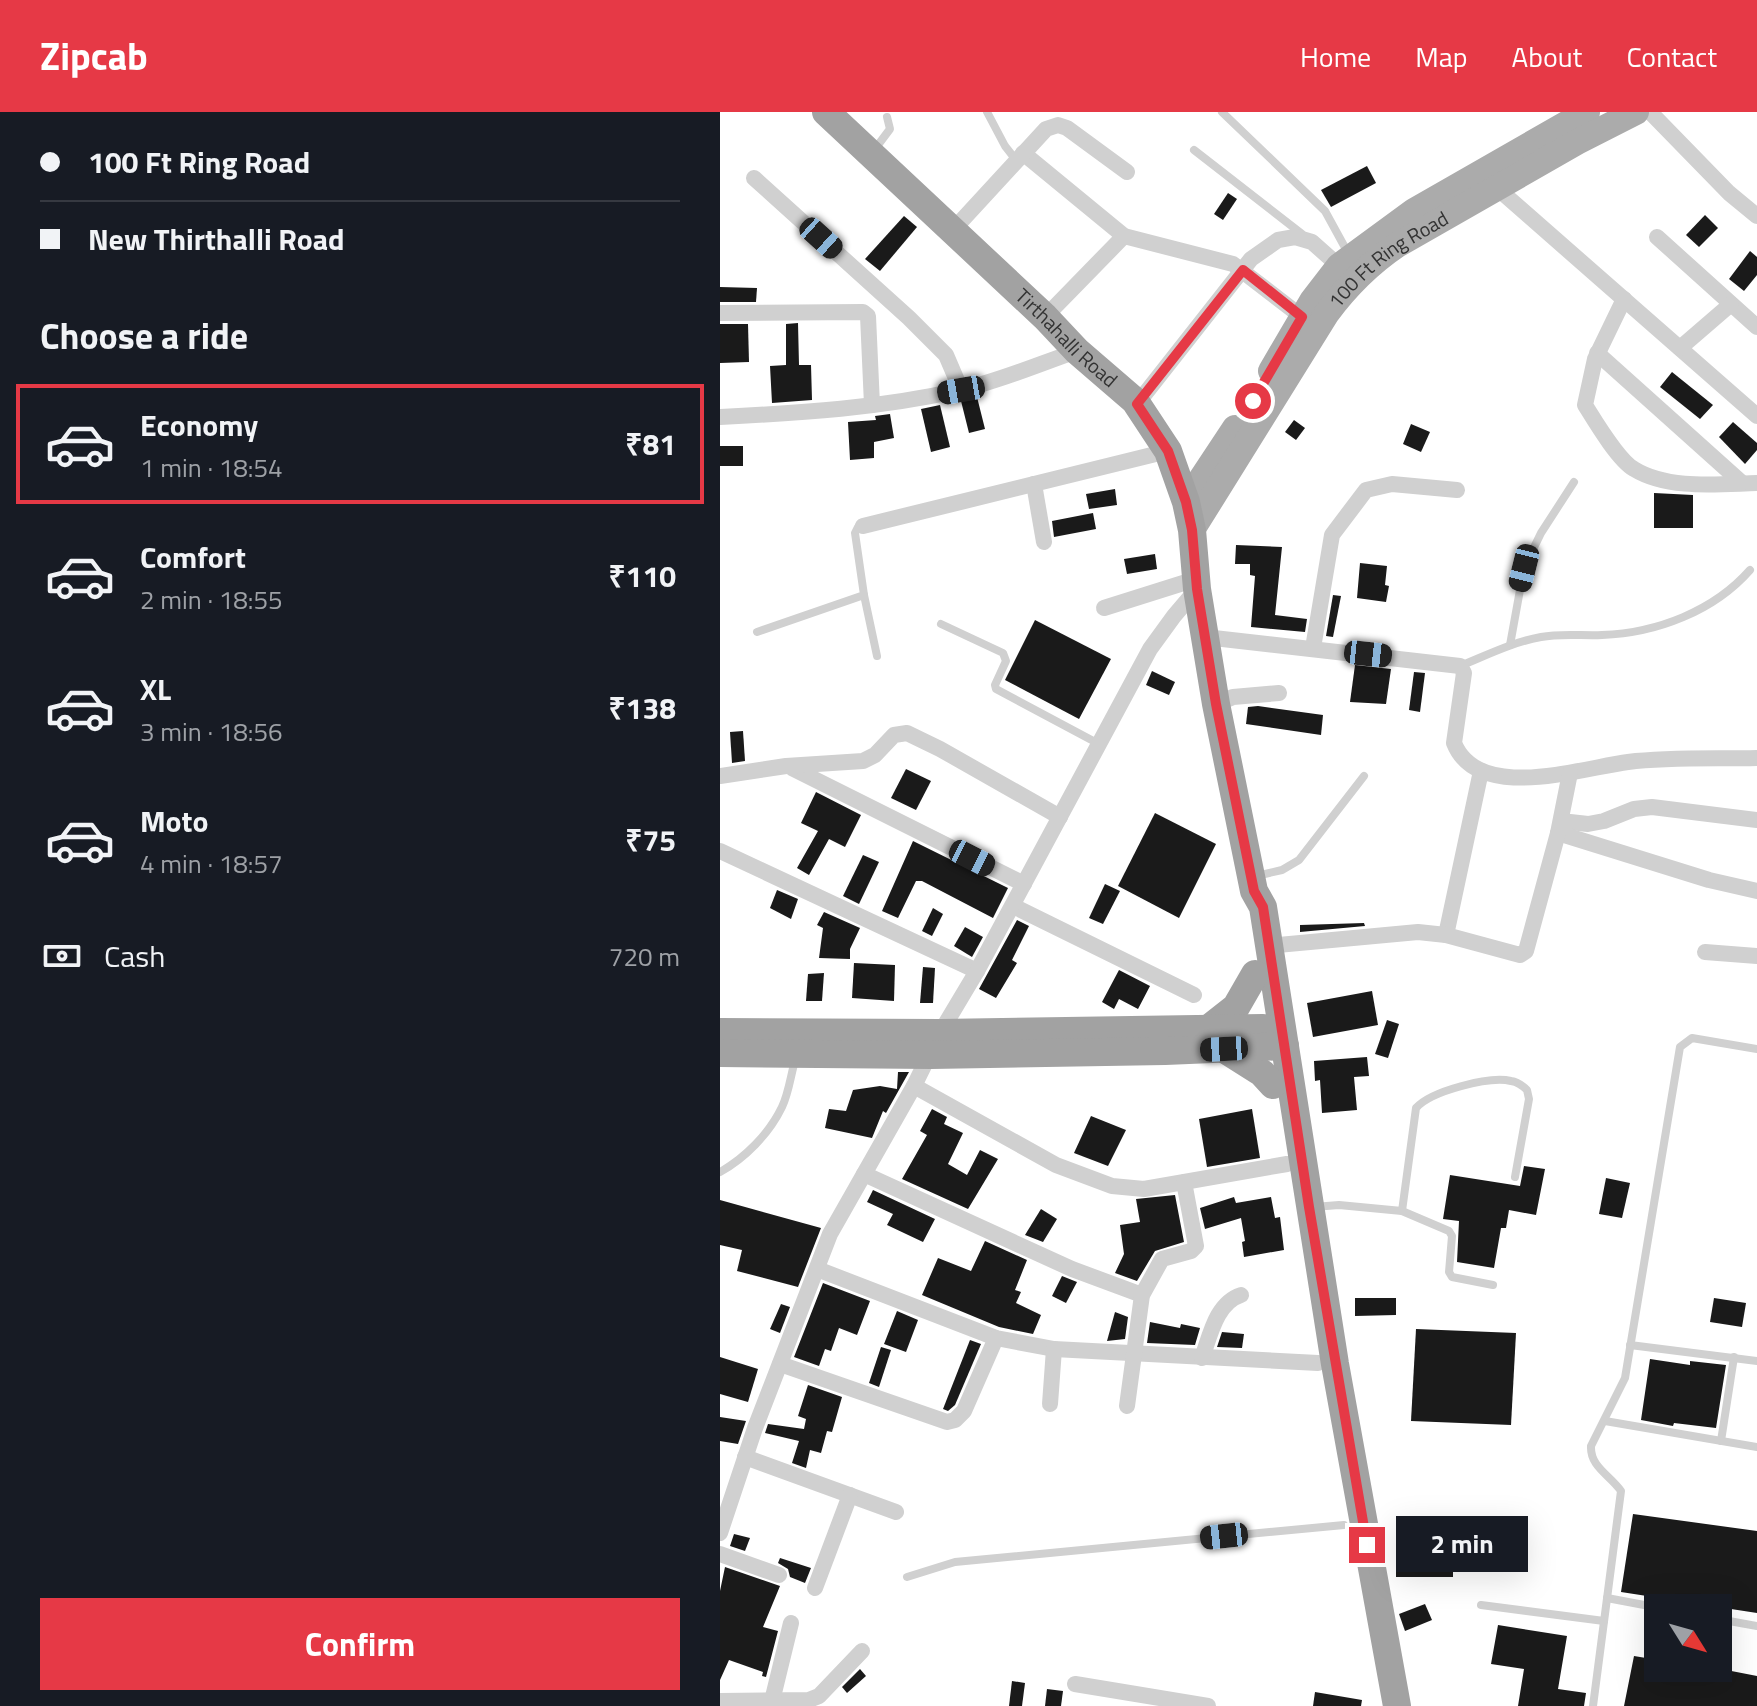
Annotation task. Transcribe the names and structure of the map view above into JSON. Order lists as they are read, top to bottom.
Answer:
{
  "streets": {
    "highway": ["Tirthahalli Road"],
    "main road": ["100 Ft Ring Road"]
  },
  "crossings": [
    ["100 Ft Ring Road", "Tirthahalli Road"]
  ],
  "north": "bottom right",
  "page": {
    "header": "Zipcab",
    "nav": [
      "Home",
      "Map",
      "About",
      "Contact"
    ],
    "banner": ["100 Ft Ring Road", "New Thirthalli Road"],
    "heading": "Choose a ride",
    "list": [
      {
        "name": "Economy",
        "note": "1 min · 18:54",
        "value": "₹81"
      },
      {
        "name": "Comfort",
        "note": "2 min · 18:55",
        "value": "₹110"
      },
      {
        "name": "XL",
        "note": "3 min · 18:56",
        "value": "₹138"
      },
      {
        "name": "Moto",
        "note": "4 min · 18:57",
        "value": "₹75"
      }
    ],
    "pay": ["Cash", "720 m"],
    "bubble": "2 min",
    "buttons": "Confirm"
  }
}
